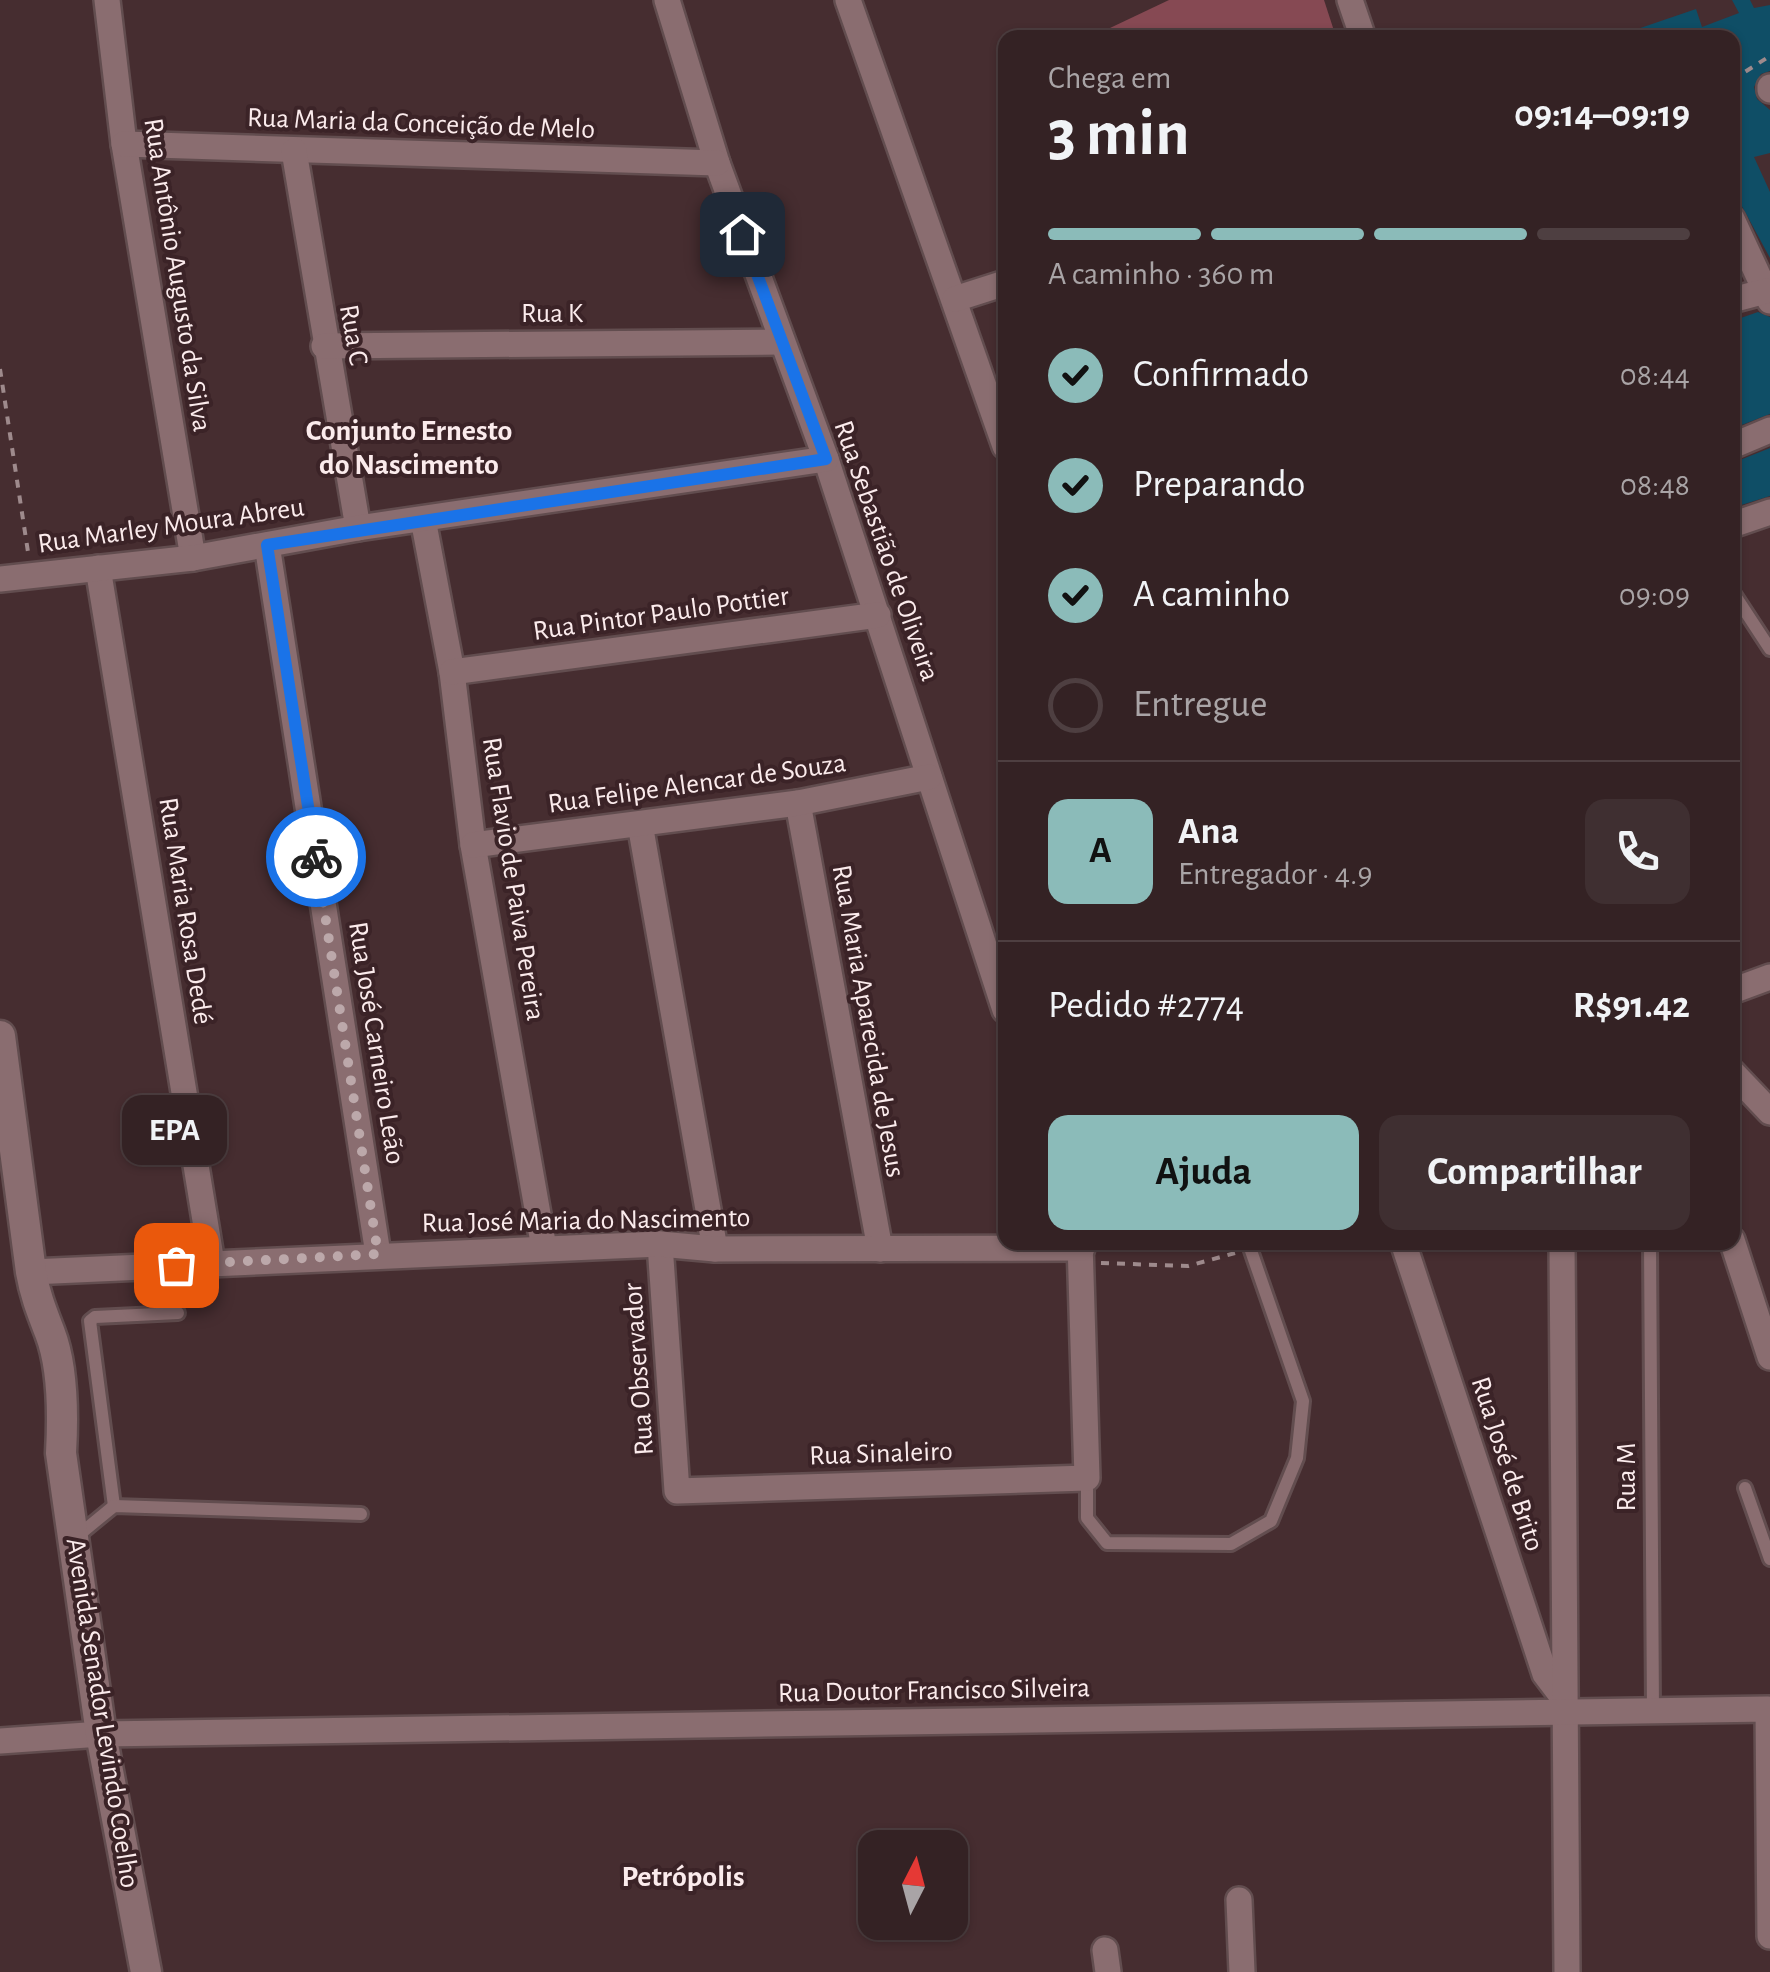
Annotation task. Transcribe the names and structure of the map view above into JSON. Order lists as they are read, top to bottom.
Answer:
{
  "streets": {
    "street": [
      "Rua Maria da Conceição de Melo",
      "Rua Antônio Augusto da Silva",
      "Rua K",
      "Rua C",
      "Rua Marley Moura Abreu",
      "Rua Sebastião de Oliveira",
      "Rua Pintor Paulo Pottier",
      "Rua Felipe Alencar de Souza",
      "Rua Flavio de Paiva Pereira",
      "Rua Maria Rosa Dedé",
      "Rua Maria Aparecida de Jesus",
      "Rua José Carneiro Leão",
      "Rua José Maria do Nascimento",
      "Rua Observador",
      "Rua Sinaleiro",
      "Rua José de Brito",
      "Rua Doutor Francisco Silveira",
      "Avenida Senador Levindo Coelho"
    ],
    "lane": ["Rua M"]
  },
  "crossings": [
    ["Rua Maria da Conceição de Melo", "Rua Antônio Augusto da Silva"],
    ["Rua Maria da Conceição de Melo", "Rua C"],
    ["Rua Maria da Conceição de Melo", "Rua Sebastião de Oliveira"],
    ["Rua Antônio Augusto da Silva", "Rua Marley Moura Abreu"],
    ["Rua K", "Rua C"],
    ["Rua K", "Rua Sebastião de Oliveira"],
    ["Rua C", "Rua Marley Moura Abreu"],
    ["Rua Marley Moura Abreu", "Rua Sebastião de Oliveira"],
    ["Rua Marley Moura Abreu", "Rua Flavio de Paiva Pereira"],
    ["Rua Marley Moura Abreu", "Rua Maria Rosa Dedé"],
    ["Rua Marley Moura Abreu", "Rua José Carneiro Leão"],
    ["Rua Sebastião de Oliveira", "Rua Pintor Paulo Pottier"],
    ["Rua Sebastião de Oliveira", "Rua Felipe Alencar de Souza"],
    ["Rua Pintor Paulo Pottier", "Rua Flavio de Paiva Pereira"],
    ["Rua Felipe Alencar de Souza", "Rua Flavio de Paiva Pereira"],
    ["Rua Felipe Alencar de Souza", "Rua Maria Aparecida de Jesus"],
    ["Rua Flavio de Paiva Pereira", "Rua José Maria do Nascimento"],
    ["Rua Maria Rosa Dedé", "Rua José Maria do Nascimento"],
    ["Rua Maria Aparecida de Jesus", "Rua José Maria do Nascimento"],
    ["Rua José Carneiro Leão", "Rua José Maria do Nascimento"],
    ["Rua José Maria do Nascimento", "Rua Observador"],
    ["Rua José Maria do Nascimento", "Avenida Senador Levindo Coelho"],
    ["Rua Observador", "Rua Sinaleiro"],
    ["Rua José de Brito", "Rua Doutor Francisco Silveira"],
    ["Rua M", "Rua Doutor Francisco Silveira"],
    ["Rua Doutor Francisco Silveira", "Avenida Senador Levindo Coelho"]
  ],
  "districts": ["Conjunto Ernesto do Nascimento", "Petrópolis"],
  "places": ["EPA"],
  "north": "top",
  "page": {
    "heading": ["3 min", "Chega em", "09:14–09:19"],
    "panel": [
      "Ana",
      "Entregador · 4.9",
      "Pedido #2774",
      "R$91.42"
    ],
    "bar": "A caminho · 360 m",
    "list": [
      ["Confirmado", "08:44"],
      ["Preparando", "08:48"],
      ["A caminho", "09:09"],
      "Entregue"
    ],
    "round": "A",
    "bubble": "EPA",
    "buttons": ["Ajuda", "Compartilhar"]
  }
}
